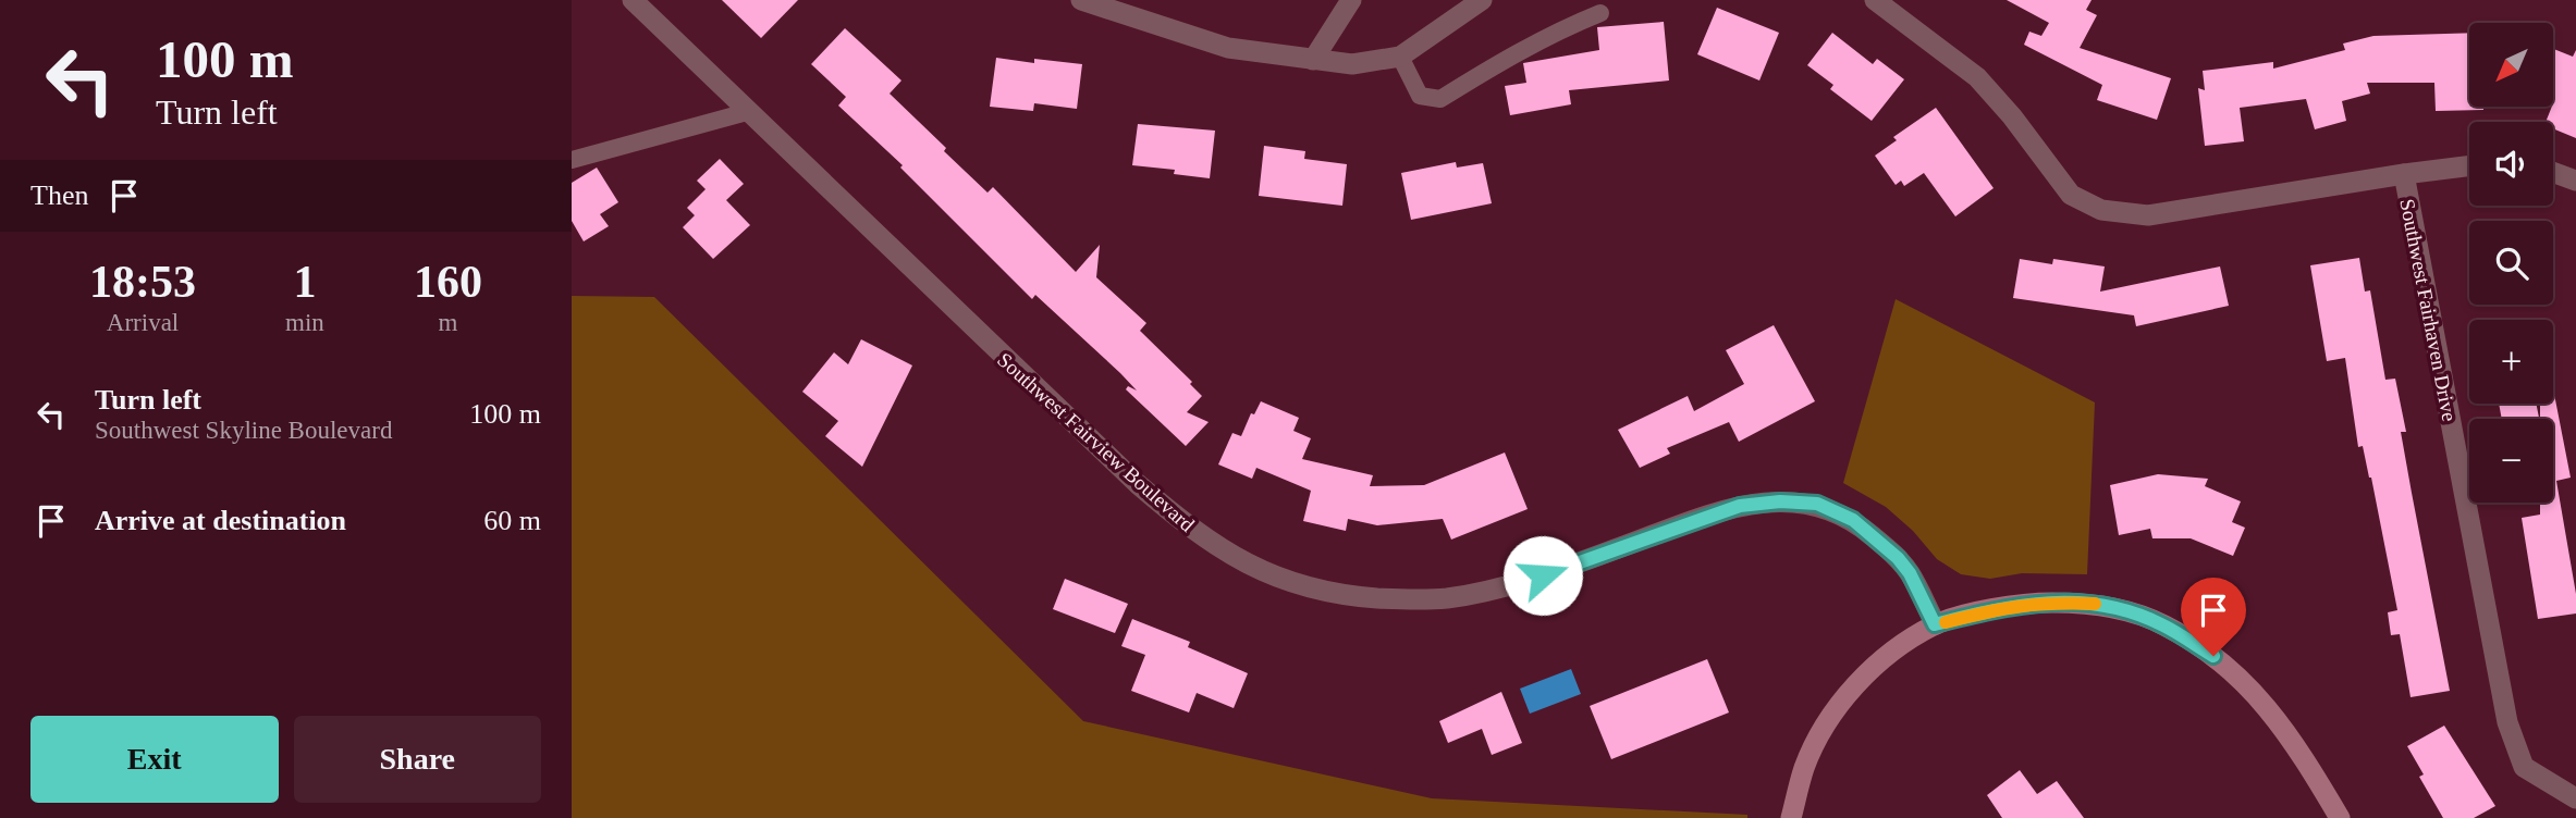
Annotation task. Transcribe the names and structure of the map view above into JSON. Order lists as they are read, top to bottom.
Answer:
{
  "streets": {
    "street": ["Southwest Fairhaven Drive", "Southwest Fairview Boulevard"]
  },
  "north": "bottom left",
  "page": {
    "turn": ["100 m", "Turn left"],
    "map_buttons": ["+", "−"],
    "then": "Then",
    "eta": [
      "18:53",
      "Arrival",
      "1",
      "min",
      "160",
      "m"
    ],
    "list": [
      {
        "name": "Turn left",
        "note": "Southwest Skyline Boulevard",
        "value": "100 m"
      },
      {
        "name": "Arrive at destination",
        "value": "60 m"
      }
    ],
    "buttons": ["Exit", "Share"]
  }
}
